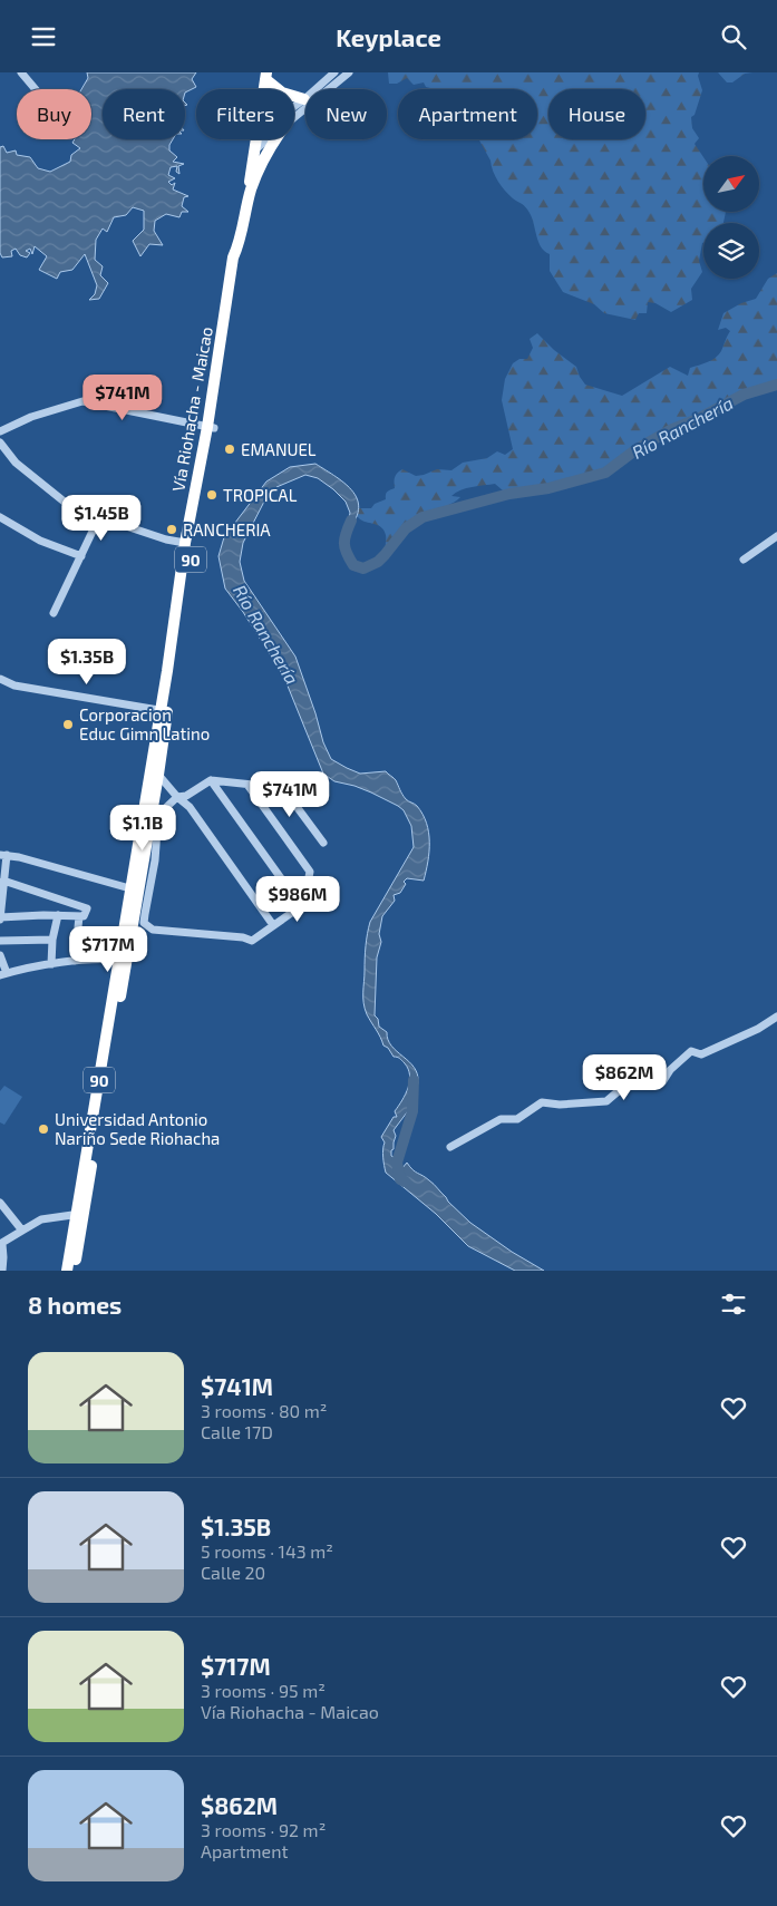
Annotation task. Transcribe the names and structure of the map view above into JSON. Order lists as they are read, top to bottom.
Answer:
{
  "streets": {
    "highway": ["Vía Riohacha - Maicao", "90"]
  },
  "crossings": [
    ["Vía Riohacha - Maicao", "90"]
  ],
  "water": ["Río Ranchería"],
  "places": [
    "EMANUEL",
    "TROPICAL",
    "RANCHERIA",
    "Corporacion Educ Gimn Latino",
    "Universidad Antonio Nariño Sede Riohacha"
  ],
  "north": "top right",
  "page": {
    "header": "Keyplace",
    "chip": [
      "Buy",
      "Rent",
      "Filters",
      "New",
      "Apartment",
      "House"
    ],
    "price": [
      "$741M",
      "$1.45B",
      "$1.35B",
      "$741M",
      "$1.1B",
      "$986M",
      "$717M",
      "$862M"
    ],
    "heading": "8 homes",
    "list": [
      {
        "name": "$741M",
        "note": "3 rooms · 80 m² · Calle 17D"
      },
      {
        "name": "$1.35B",
        "note": "5 rooms · 143 m² · Calle 20"
      },
      {
        "name": "$717M",
        "note": "3 rooms · 95 m² · Vía Riohacha - Maicao"
      },
      {
        "name": "$862M",
        "note": "3 rooms · 92 m² · Apartment"
      }
    ]
  }
}
